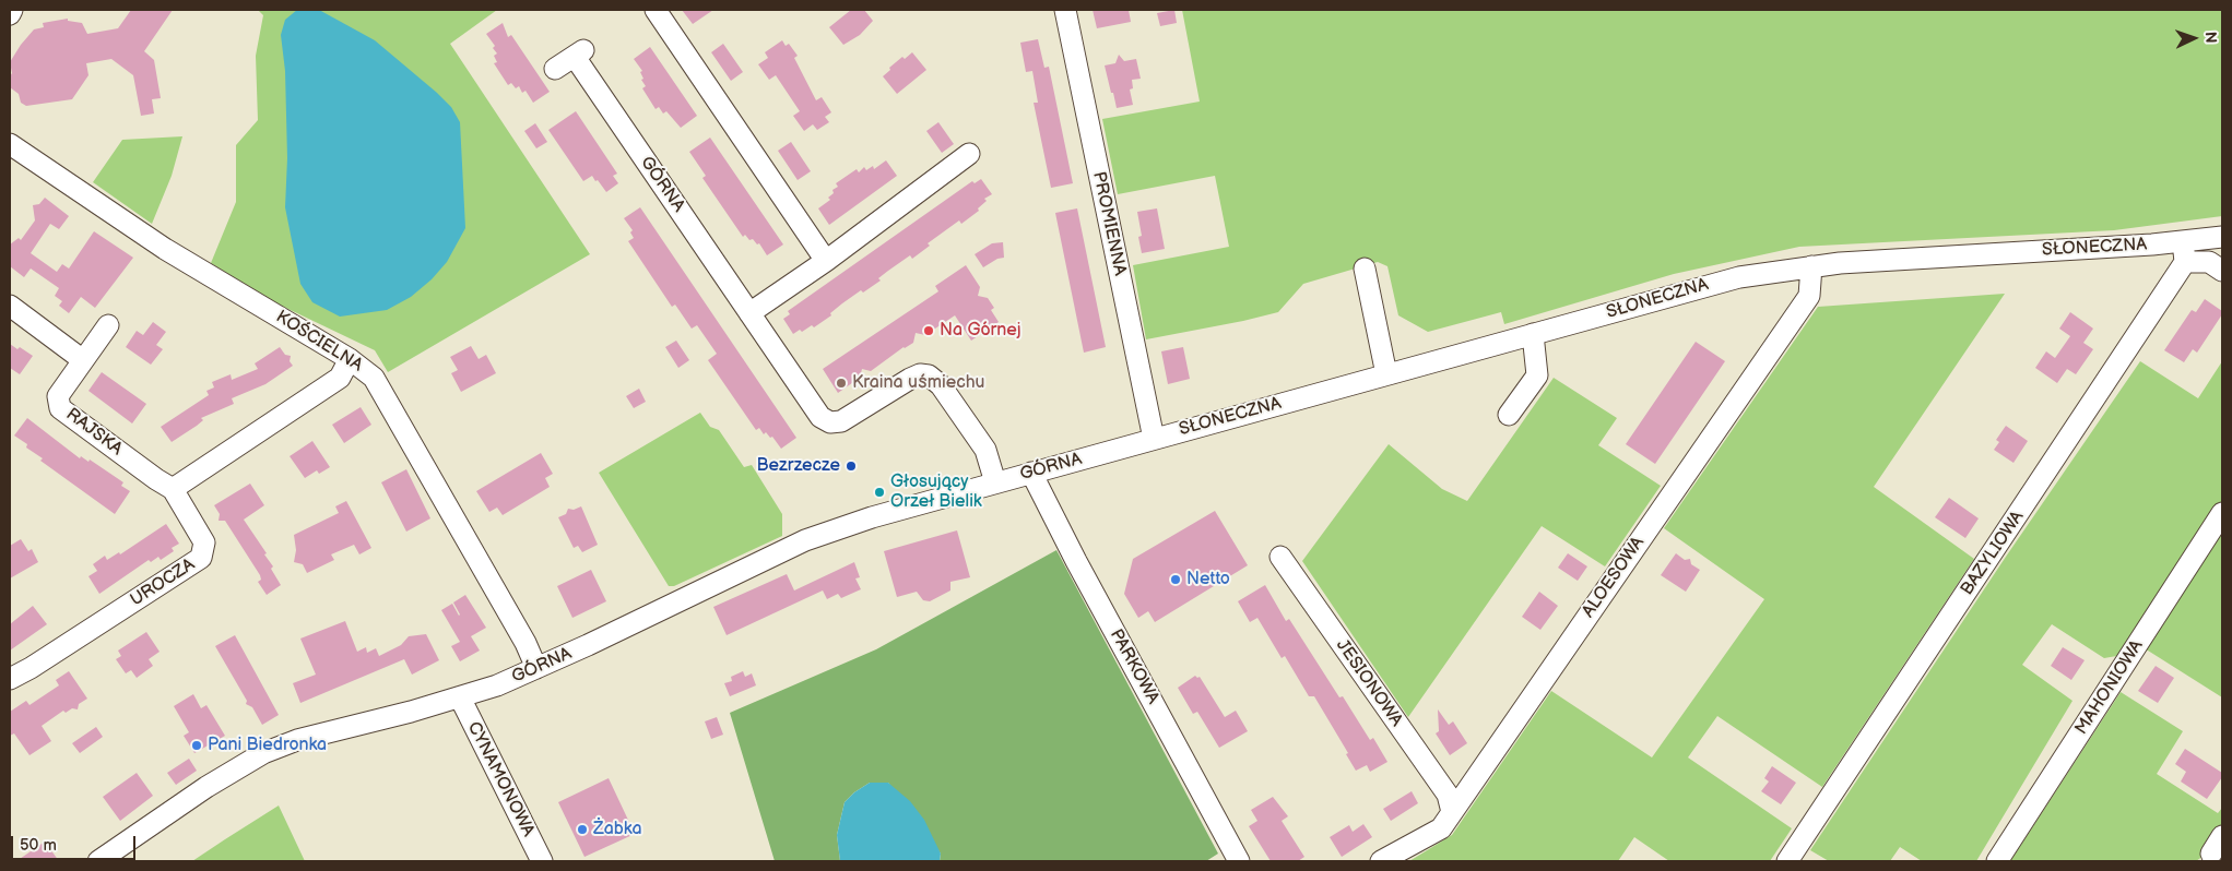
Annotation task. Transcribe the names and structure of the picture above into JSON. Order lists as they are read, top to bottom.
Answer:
{
  "streets": {
    "street": [
      "GÓRNA",
      "PROMIENNA",
      "SŁONECZNA",
      "KOŚCIELNA",
      "RAJSKA",
      "BAZYLIOWA",
      "ALOESOWA",
      "UROCZA",
      "PARKOWA",
      "JESIONOWA",
      "MAHONIOWA",
      "CYNAMONOWA"
    ]
  },
  "crossings": [
    ["GÓRNA", "SŁONECZNA"],
    ["GÓRNA", "KOŚCIELNA"],
    ["GÓRNA", "PARKOWA"],
    ["GÓRNA", "CYNAMONOWA"],
    ["PROMIENNA", "SŁONECZNA"],
    ["SŁONECZNA", "ALOESOWA"],
    ["RAJSKA", "UROCZA"],
    ["ALOESOWA", "JESIONOWA"]
  ],
  "places": [
    "Na Górnej",
    "Kraina uśmiechu",
    "Bezrzecze",
    "Głosujący Orzeł Bielik",
    "Netto",
    "Pani Biedronka",
    "Żabka"
  ],
  "scale_bar": "50 m",
  "north": "right"
}
